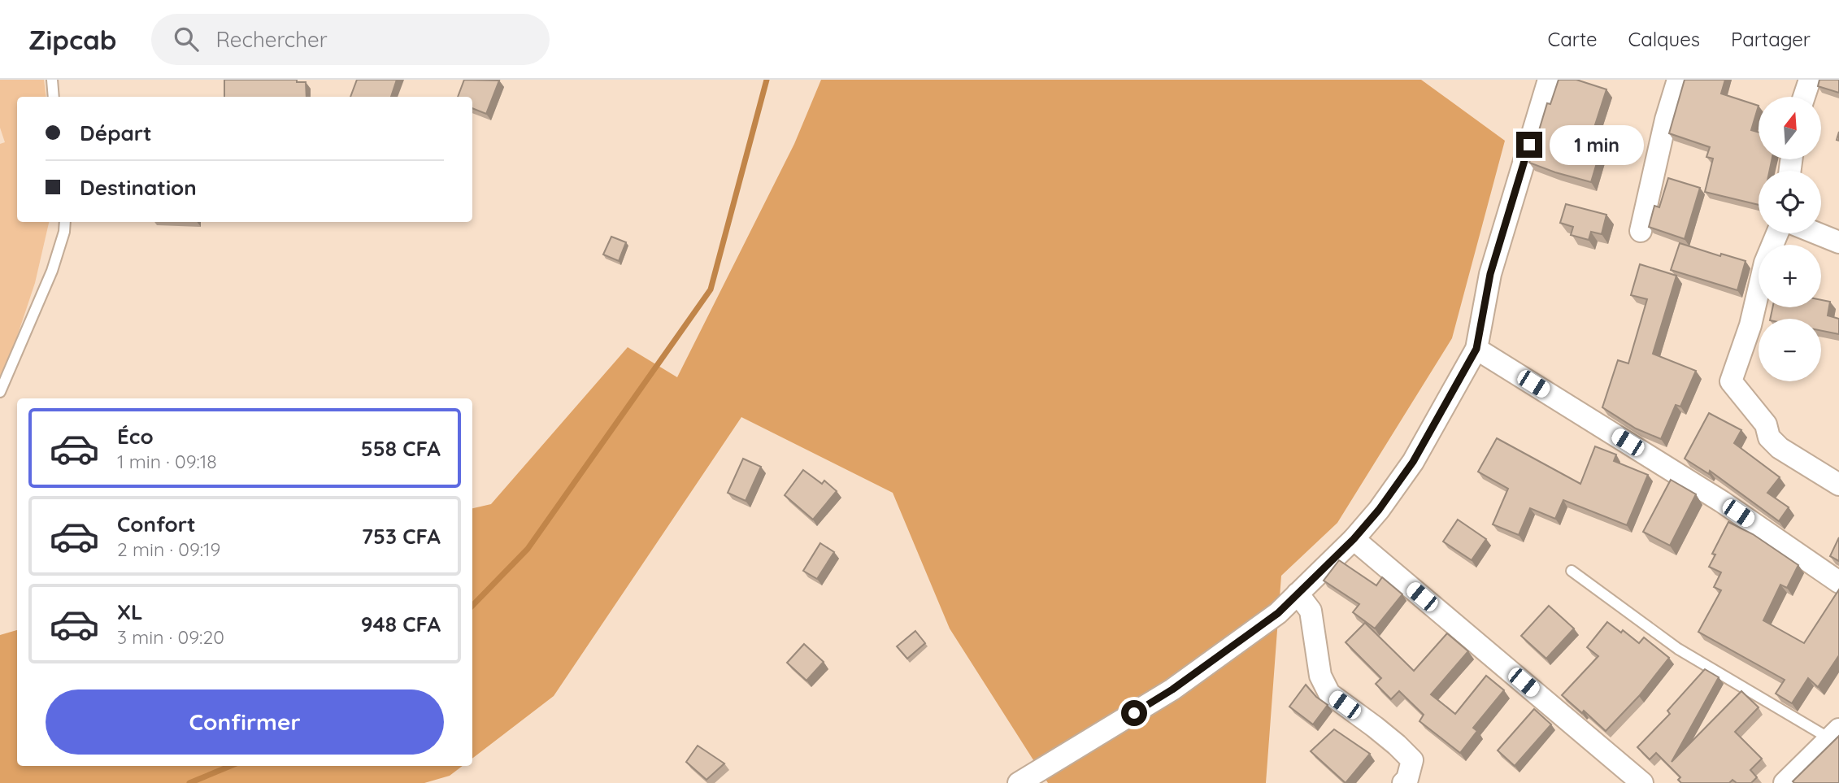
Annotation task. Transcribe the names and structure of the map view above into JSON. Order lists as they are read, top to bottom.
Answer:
{
  "north": "top",
  "page": {
    "header": "Zipcab",
    "search": "Rechercher",
    "nav": ["Carte", "Calques", "Partager"],
    "map_buttons": ["+", "−"],
    "banner": ["Départ", "Destination"],
    "bubble": "1 min",
    "list": [
      {
        "name": "Éco",
        "note": "1 min · 09:18",
        "value": "558 CFA"
      },
      {
        "name": "Confort",
        "note": "2 min · 09:19",
        "value": "753 CFA"
      },
      {
        "name": "XL",
        "note": "3 min · 09:20",
        "value": "948 CFA"
      }
    ],
    "buttons": "Confirmer"
  }
}
